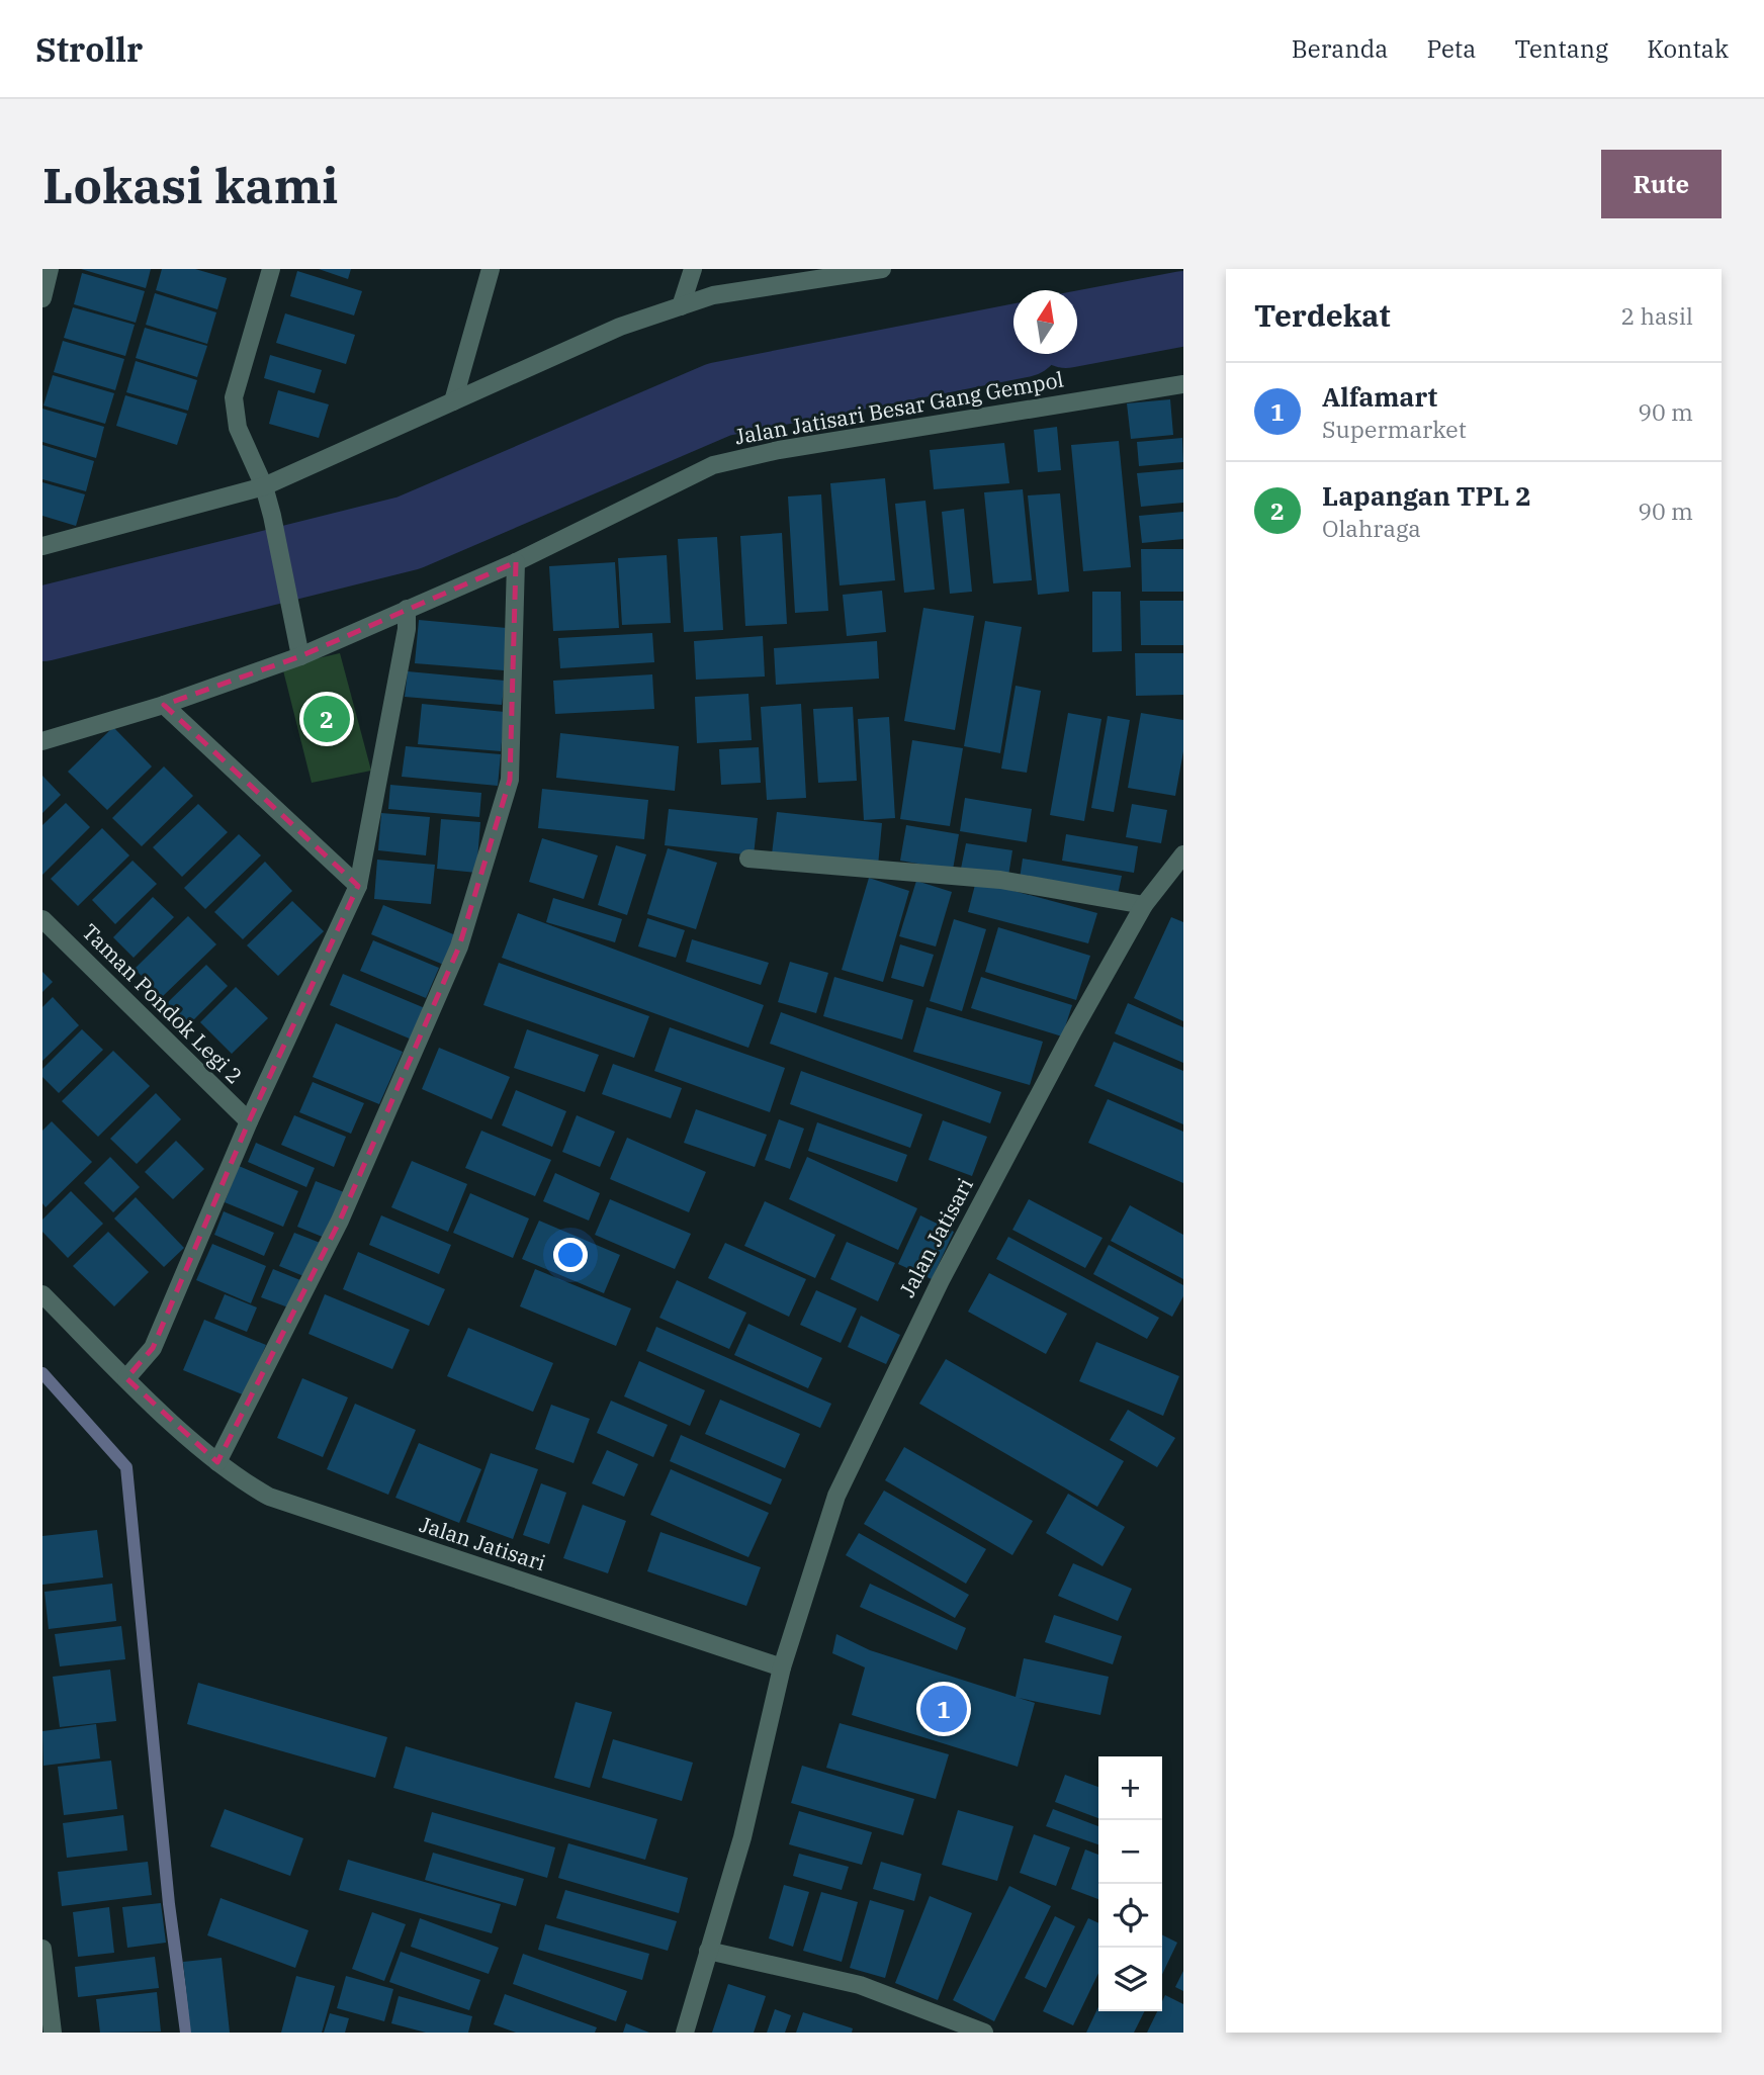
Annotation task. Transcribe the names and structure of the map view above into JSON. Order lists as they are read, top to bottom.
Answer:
{
  "streets": {
    "street": ["Jalan Jatisari Besar Gang Gempol", "Taman Pondok Legi 2", "Jalan Jatisari"]
  },
  "north": "top",
  "page": {
    "header": "Strollr",
    "nav": [
      "Beranda",
      "Peta",
      "Tentang",
      "Kontak"
    ],
    "buttons": "Rute",
    "title": "Lokasi kami",
    "heading": ["Terdekat", "2 hasil"],
    "list": [
      {
        "mark": "1",
        "name": "Alfamart",
        "note": "Supermarket",
        "value": "90 m"
      },
      {
        "mark": "2",
        "name": "Lapangan TPL 2",
        "note": "Olahraga",
        "value": "90 m"
      }
    ],
    "pins": ["2", "1"],
    "map_buttons": ["+", "−"]
  }
}
